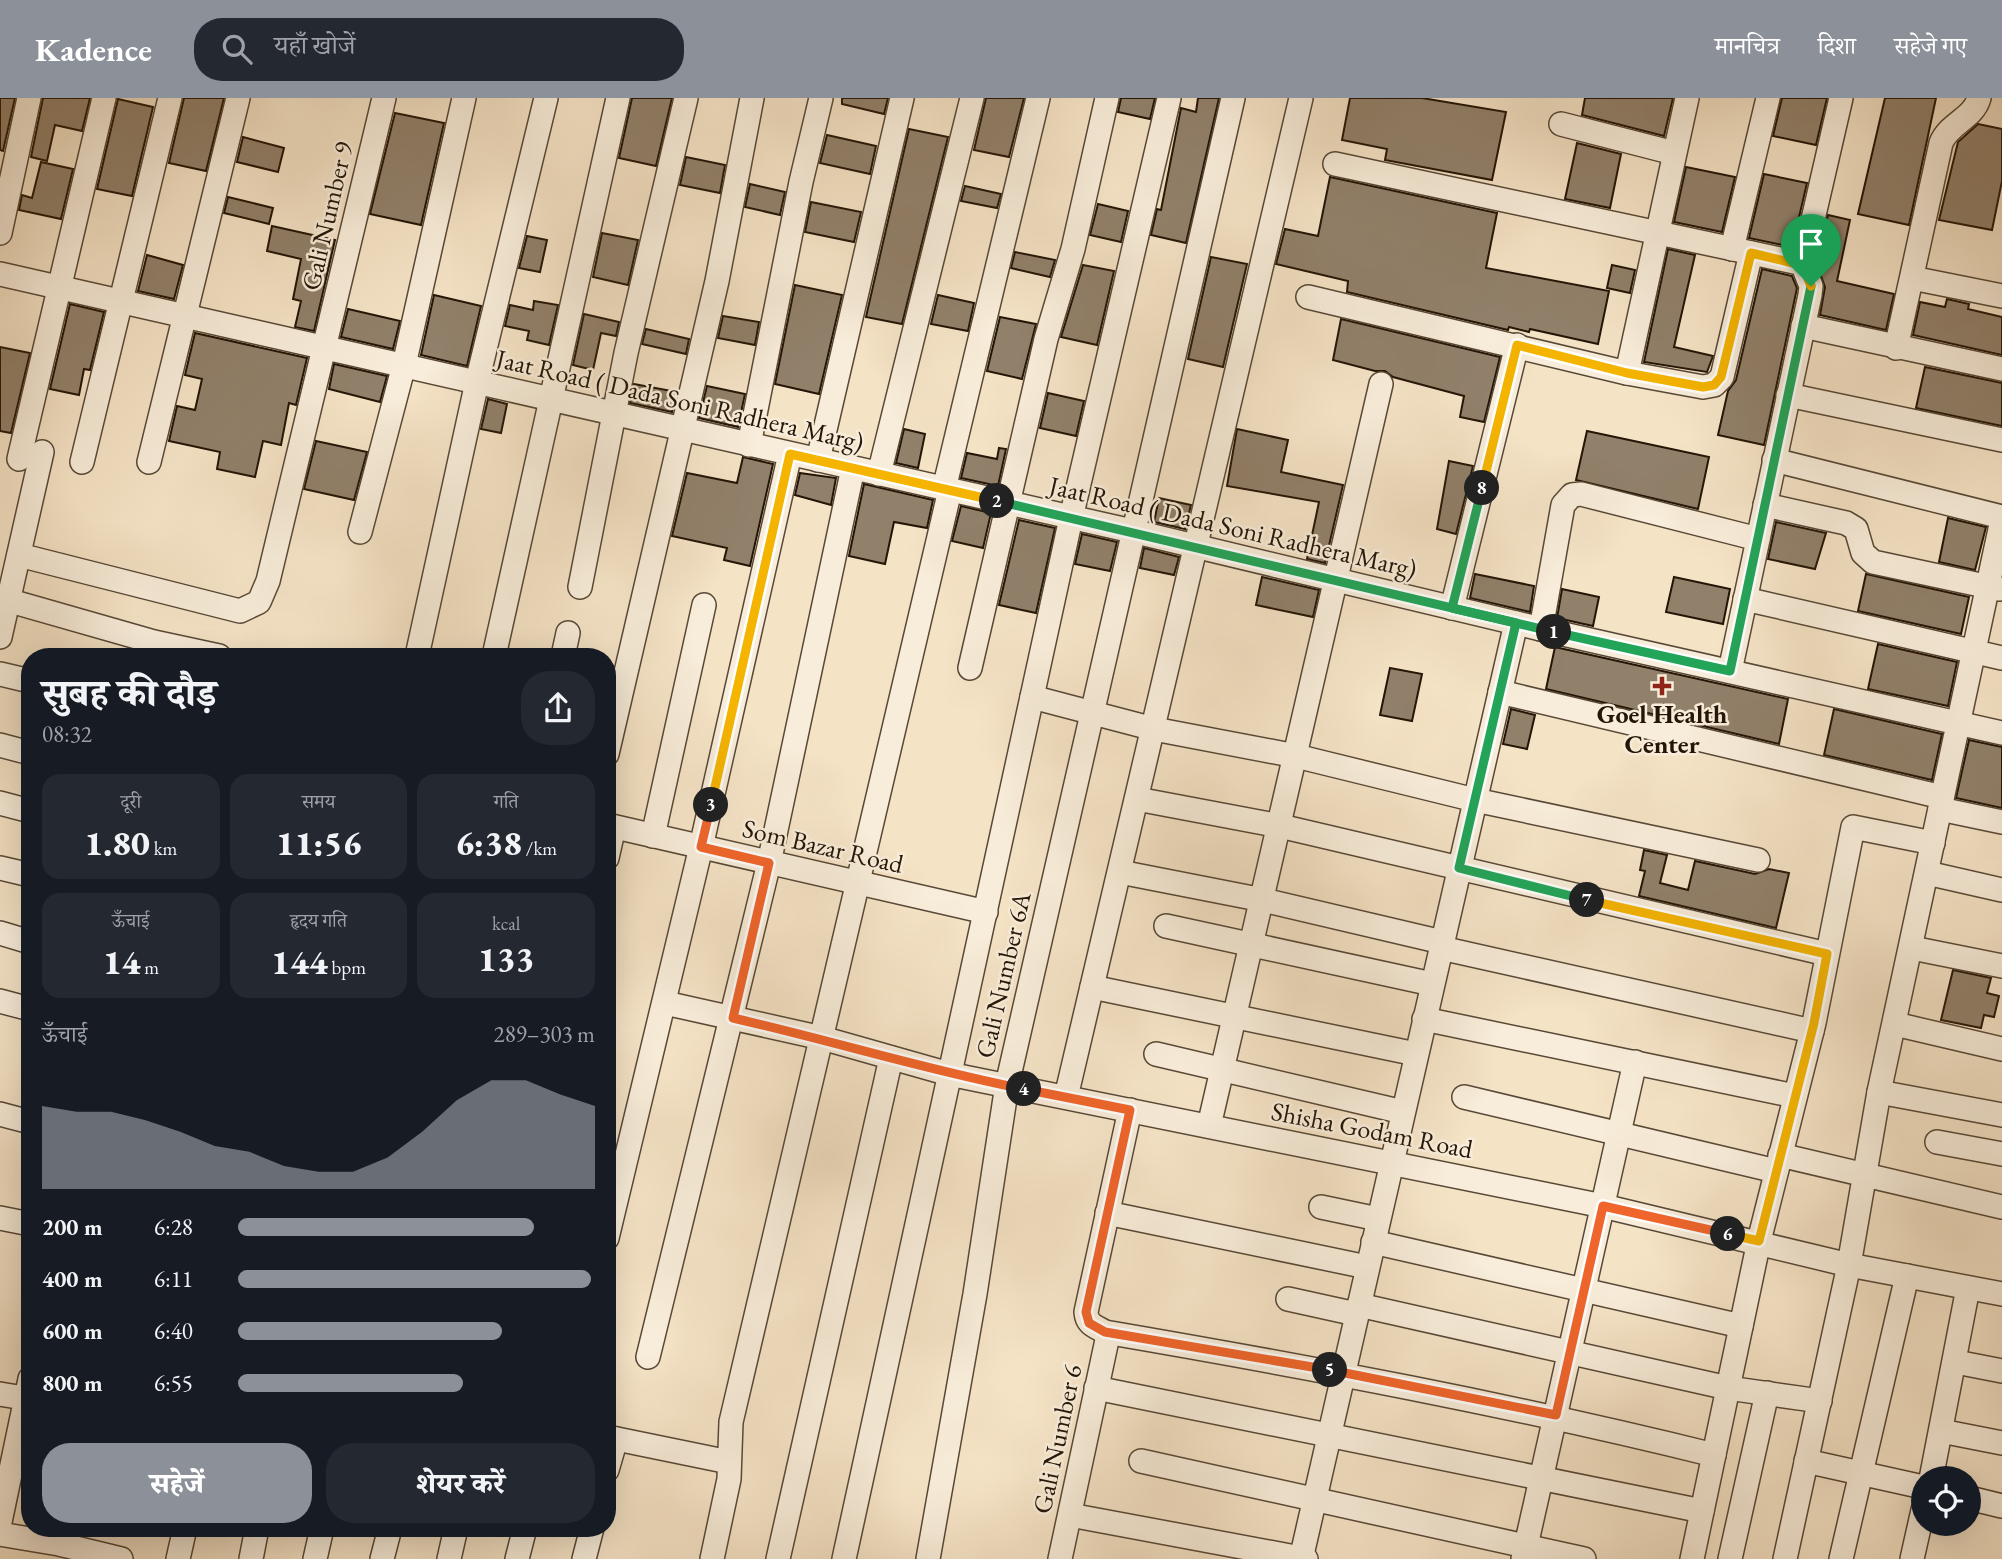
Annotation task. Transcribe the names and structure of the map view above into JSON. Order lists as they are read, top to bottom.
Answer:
{
  "streets": {
    "street": [
      "Gali Number 9",
      "Jaat Road ( Dada Soni Radhera Marg)",
      "Som Bazar Road",
      "Gali Number 6A",
      "Shisha Godam Road",
      "Gali Number 6"
    ]
  },
  "crossings": [
    ["Gali Number 9", "Jaat Road ( Dada Soni Radhera Marg)"],
    ["Jaat Road ( Dada Soni Radhera Marg)", "Gali Number 6A"],
    ["Gali Number 6A", "Shisha Godam Road"]
  ],
  "places": {
    "health": ["Goel Health Center"]
  },
  "page": {
    "header": "Kadence",
    "search": "यहाँ खोजें",
    "nav": ["मानचित्र", "दिशा", "सहेजे गए"],
    "pins": [
      "8",
      "2",
      "1",
      "3",
      "7",
      "4",
      "6",
      "5"
    ],
    "heading": ["सुबह की दौड़", "08:32"],
    "stats": [
      ["दूरी", "1.80 km"],
      ["समय", "11:56"],
      ["गति", "6:38 /km"],
      ["ऊँचाई", "14 m"],
      ["हृदय गति", "144 bpm"],
      ["kcal", "133"]
    ],
    "chart": ["ऊँचाई", "289–303 m"],
    "list": [
      {
        "name": "200 m",
        "note": "6:28"
      },
      {
        "name": "400 m",
        "note": "6:11"
      },
      {
        "name": "600 m",
        "note": "6:40"
      },
      {
        "name": "800 m",
        "note": "6:55"
      }
    ],
    "buttons": ["सहेजें", "शेयर करें"]
  }
}
